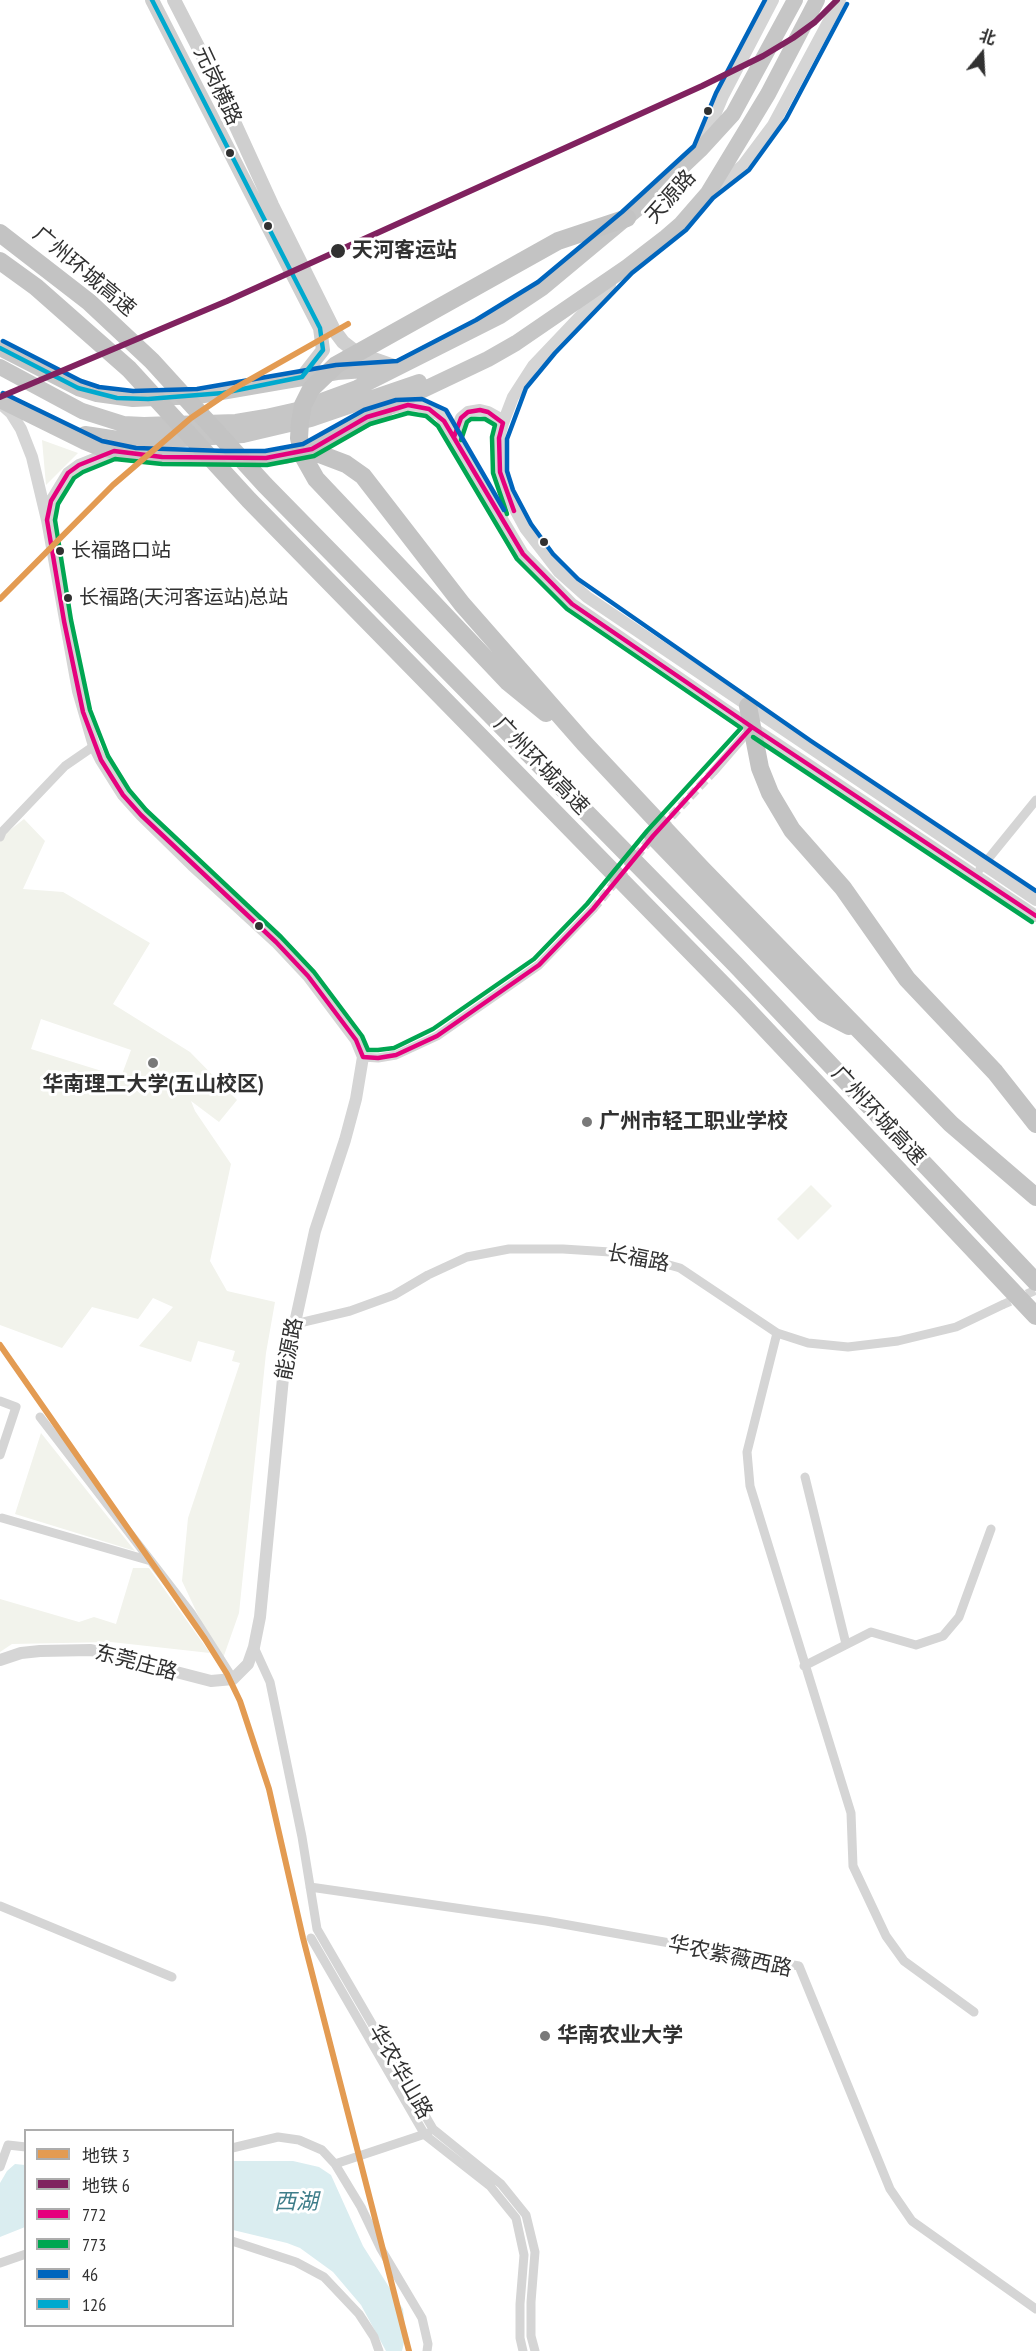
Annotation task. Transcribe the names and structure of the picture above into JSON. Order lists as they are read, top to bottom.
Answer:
{
  "streets": {
    "highway": ["天源路", "广州环城高速"],
    "main road": ["元岗横路"],
    "street": [
      "长福路",
      "能源路",
      "东莞庄路",
      "华农紫薇西路",
      "华农华山路"
    ]
  },
  "crossings": [
    ["元岗横路", "天源路"],
    ["长福路", "能源路"],
    ["能源路", "华农华山路"],
    ["华农紫薇西路", "华农华山路"]
  ],
  "water": ["西湖"],
  "places": [
    "天河客运站",
    "长福路口站",
    "长福路(天河客运站)总站",
    "华南理工大学(五山校区)",
    "广州市轻工职业学校",
    "华南农业大学"
  ],
  "lines": [
    "metro line 6",
    "transit line 46",
    "transit line 126",
    "metro line 3",
    "transit line 772",
    "transit line 773"
  ],
  "legend": [
    "地铁 3",
    "地铁 6",
    "772",
    "773",
    "46",
    "126"
  ],
  "north": "top"
}
